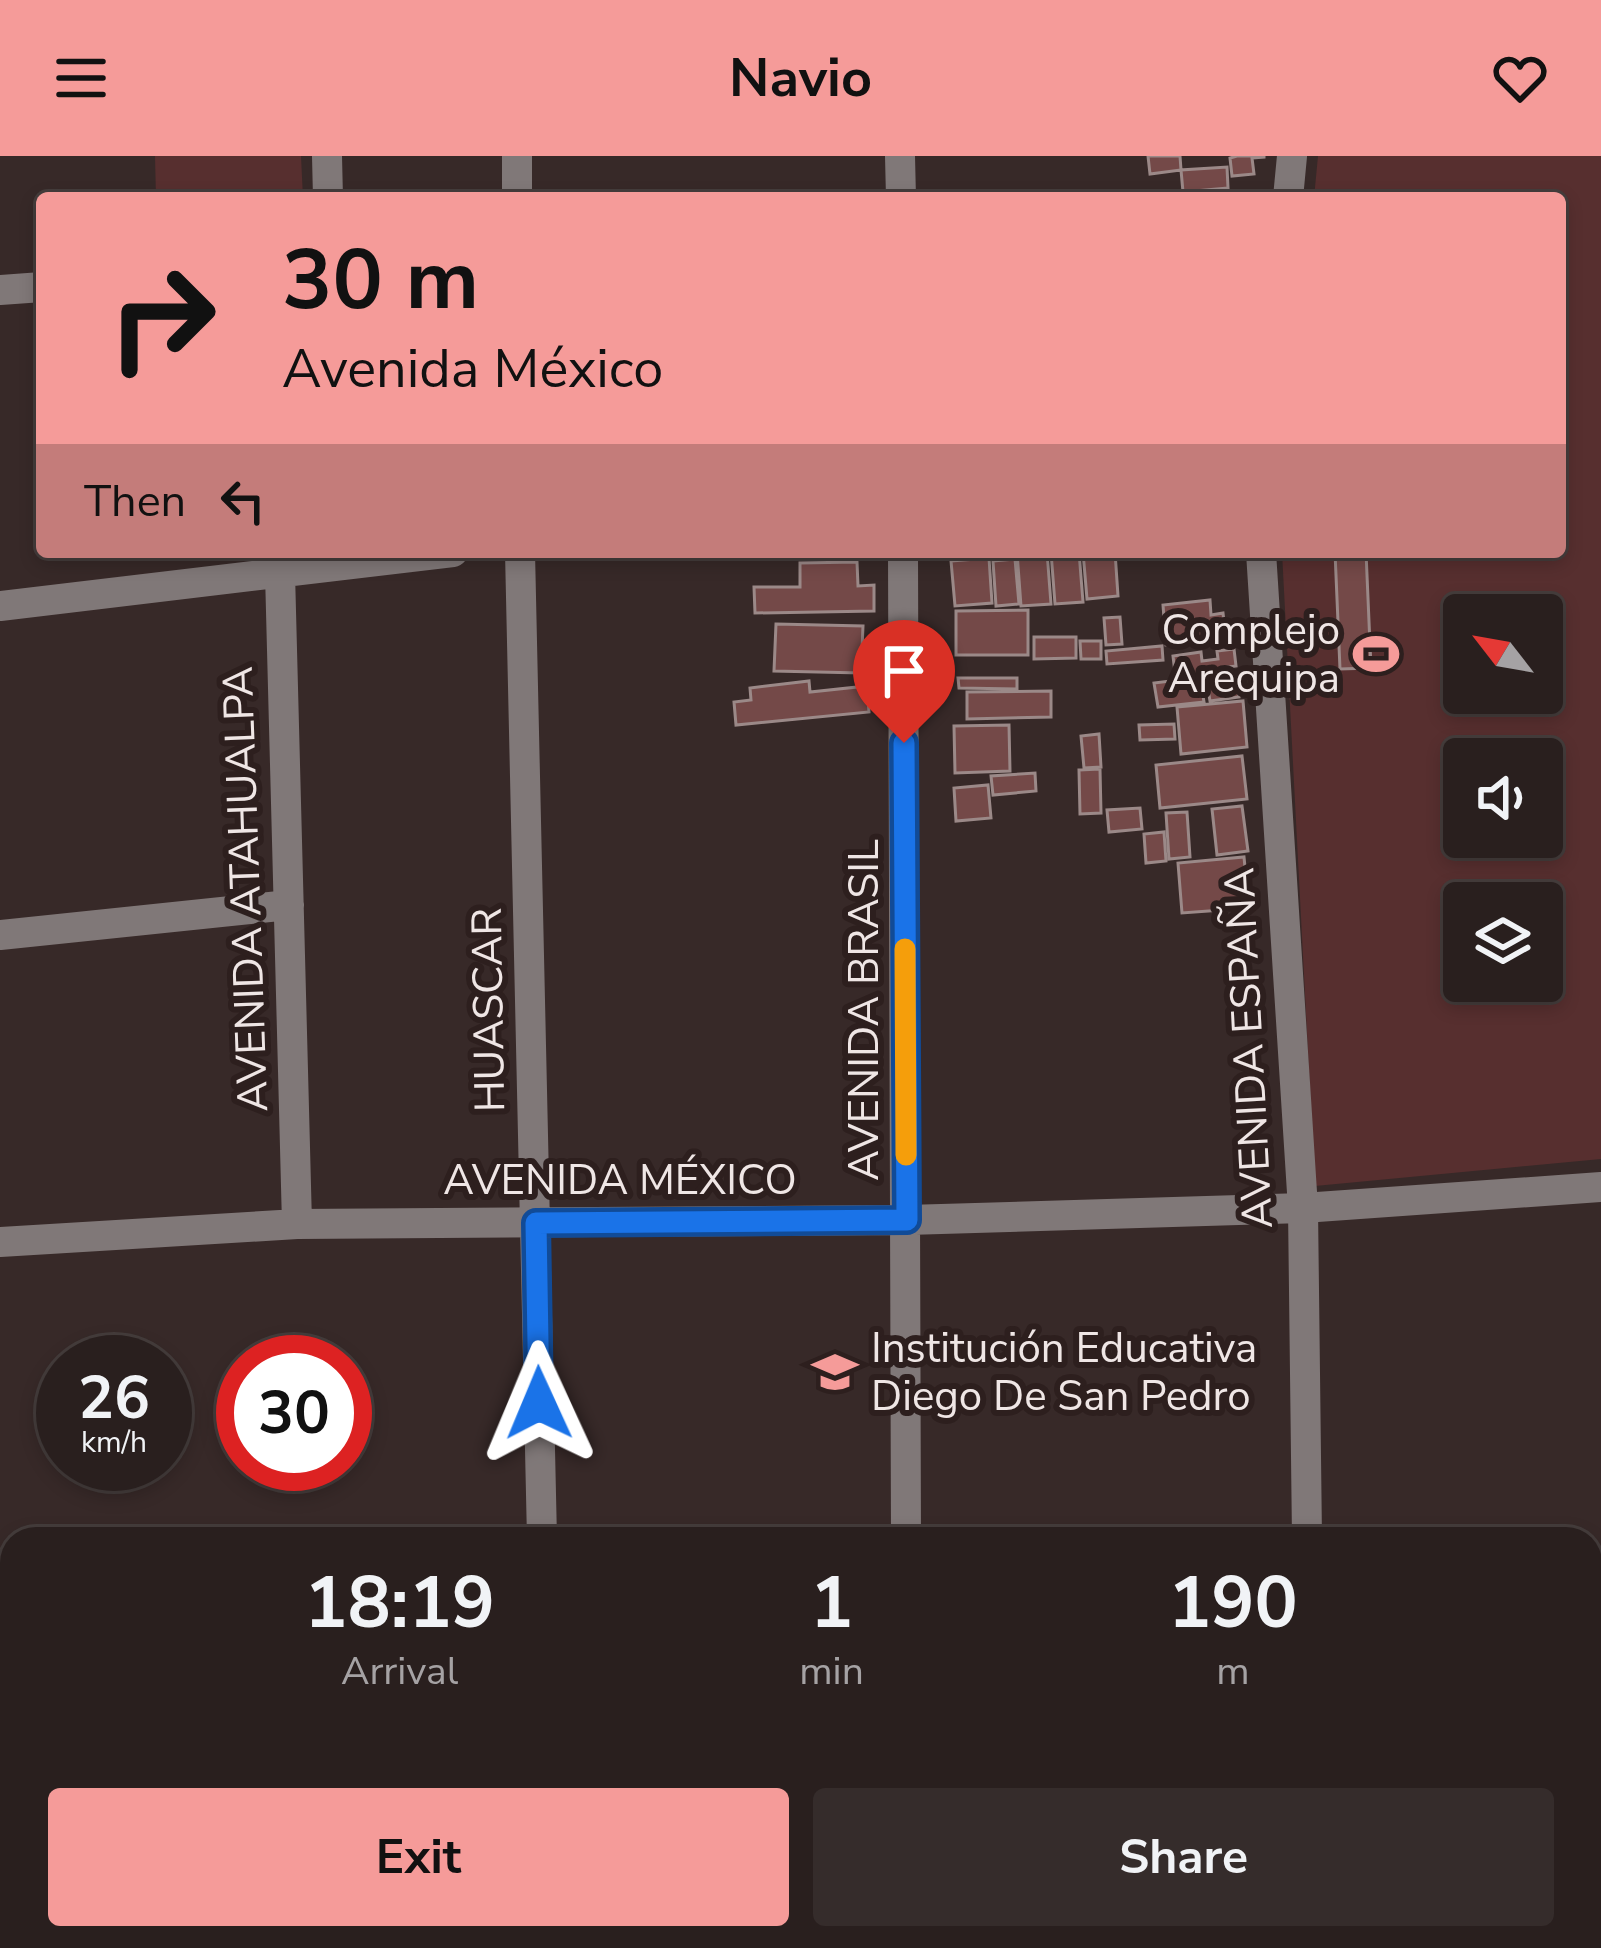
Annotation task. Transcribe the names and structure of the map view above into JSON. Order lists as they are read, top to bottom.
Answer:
{
  "streets": {
    "street": [
      "AVENIDA ATAHUALPA",
      "HUASCAR",
      "AVENIDA BRASIL",
      "AVENIDA ESPAÑA",
      "AVENIDA MÉXICO"
    ]
  },
  "crossings": [
    ["AVENIDA ATAHUALPA", "AVENIDA MÉXICO"],
    ["HUASCAR", "AVENIDA MÉXICO"],
    ["AVENIDA BRASIL", "AVENIDA MÉXICO"],
    ["AVENIDA ESPAÑA", "AVENIDA MÉXICO"]
  ],
  "places": {
    "sports": ["Complejo Arequipa"],
    "school or university": ["Institución Educativa Diego De San Pedro"]
  },
  "north": "top left",
  "page": {
    "header": "Navio",
    "turn": ["30 m", "Avenida México"],
    "then": "Then",
    "speed": "26 km/h",
    "limit": "30",
    "eta": [
      "18:19",
      "Arrival",
      "1",
      "min",
      "190",
      "m"
    ],
    "buttons": ["Exit", "Share"]
  }
}
